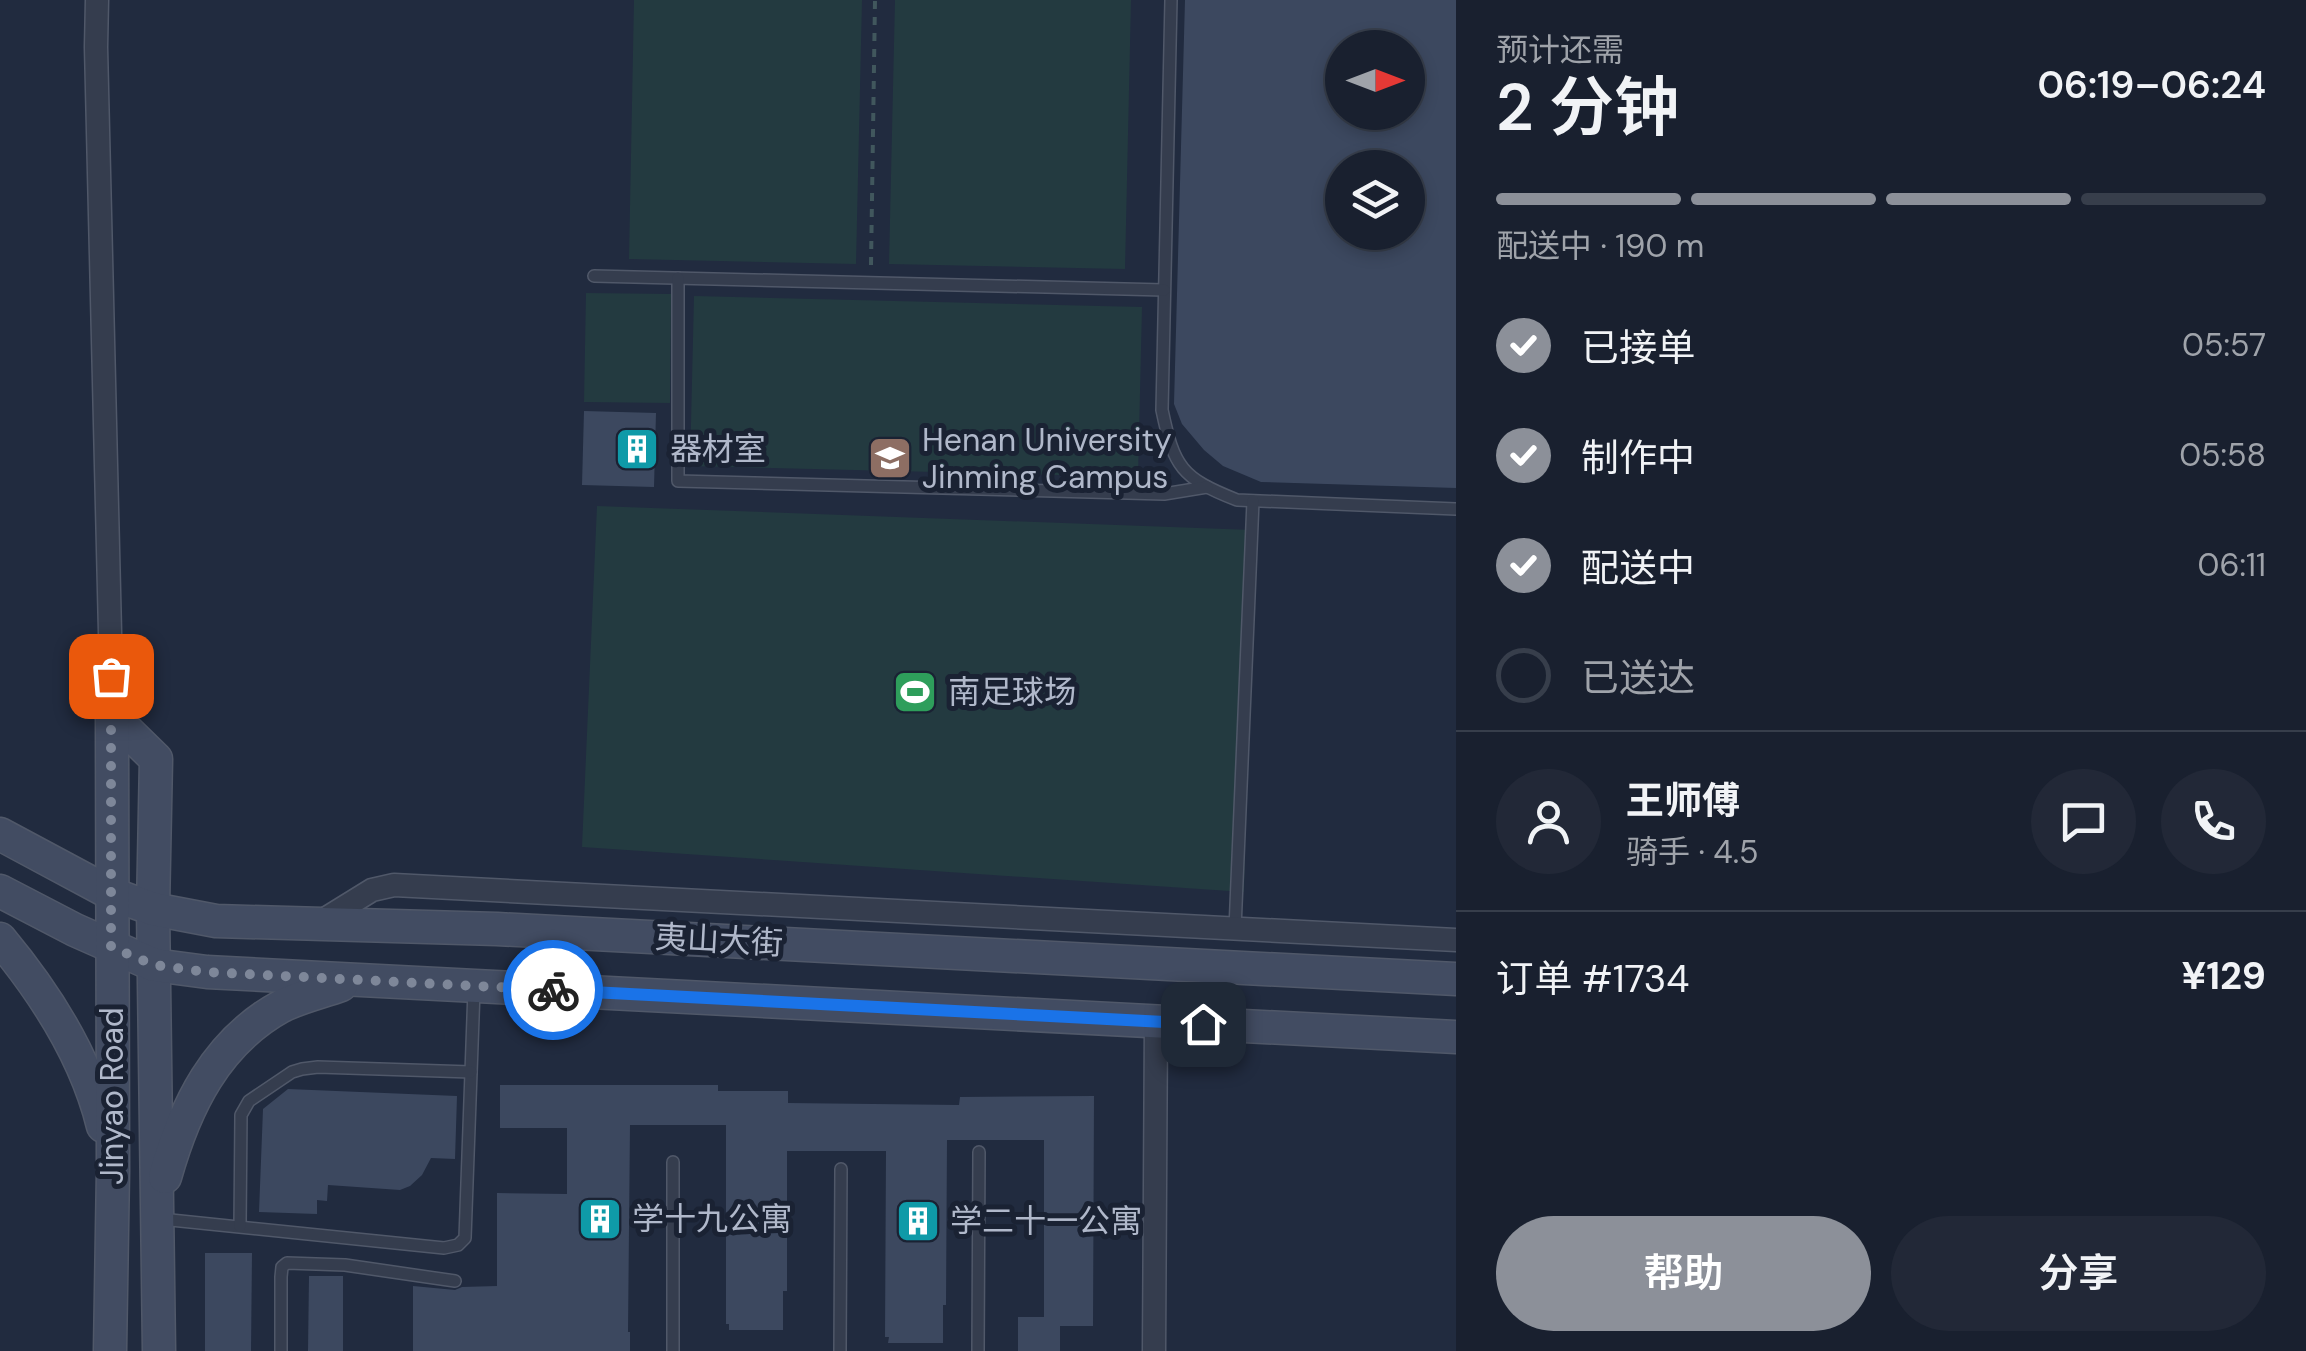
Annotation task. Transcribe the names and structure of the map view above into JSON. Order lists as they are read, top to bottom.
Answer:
{
  "streets": {
    "main road": ["夷山大街", "Jinyao Road"]
  },
  "crossings": [
    ["夷山大街", "Jinyao Road"]
  ],
  "places": {
    "building": ["器材室", "学十九公寓", "学二十一公寓"],
    "school or university": ["Henan University Jinming Campus"],
    "sports": ["南足球场"]
  },
  "north": "right",
  "page": {
    "heading": ["2 分钟", "预计还需", "06:19–06:24"],
    "panel": [
      "王师傅",
      "骑手 · 4.5",
      "订单 #1734",
      "¥129"
    ],
    "bar": "配送中 · 190 m",
    "list": [
      ["已接单", "05:57"],
      ["制作中", "05:58"],
      ["配送中", "06:11"],
      "已送达"
    ],
    "buttons": ["帮助", "分享"]
  }
}
